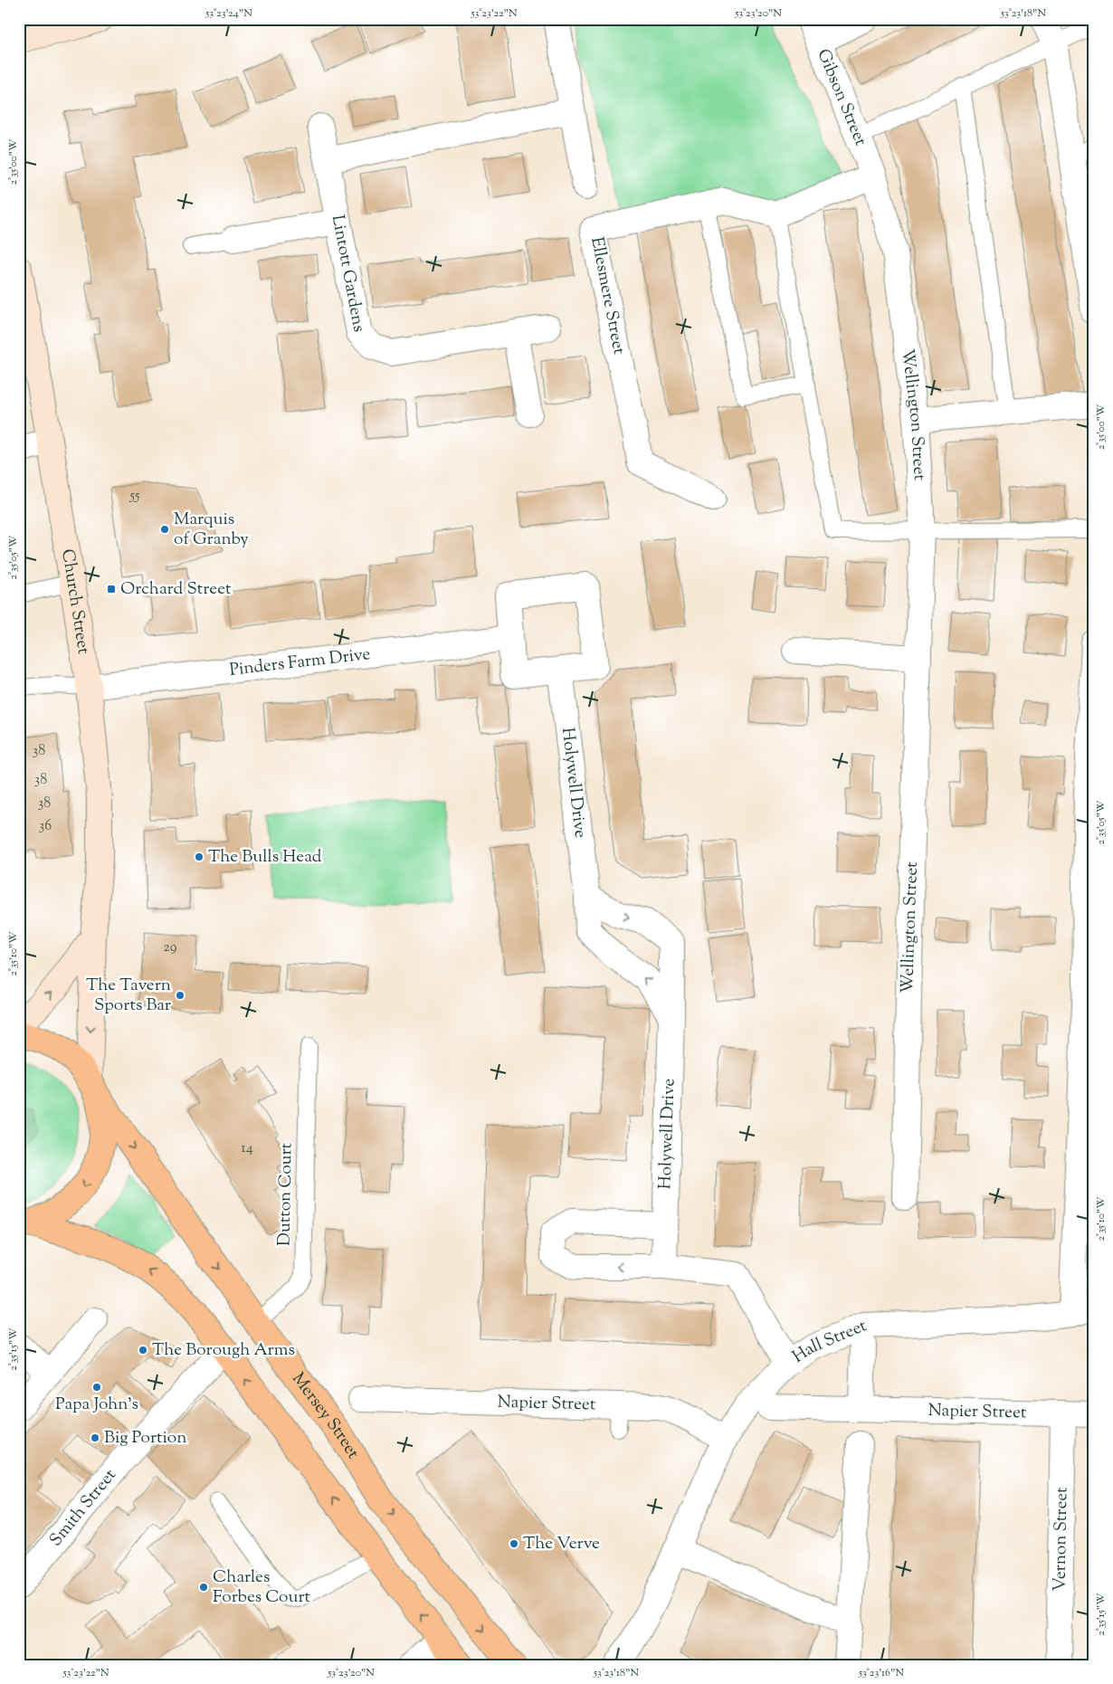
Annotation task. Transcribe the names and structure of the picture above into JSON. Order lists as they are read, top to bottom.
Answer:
{
  "streets": {
    "highway": ["Mersey Street"],
    "street": [
      "Gibson Street",
      "Lintott Gardens",
      "Ellesmere Street",
      "Wellington Street",
      "Church Street",
      "Pinders Farm Drive",
      "Holywell Drive",
      "Hall Street",
      "Napier Street",
      "Smith Street",
      "Vernon Street"
    ],
    "lane": ["Dutton Court"]
  },
  "crossings": [
    ["Gibson Street", "Wellington Street"],
    ["Church Street", "Pinders Farm Drive"],
    ["Church Street", "Mersey Street"],
    ["Dutton Court", "Mersey Street"],
    ["Hall Street", "Napier Street"],
    ["Napier Street", "Vernon Street"]
  ],
  "places": {
    "other": [
      "Marquis of Granby",
      "The Bulls Head",
      "The Tavern Sports Bar",
      "The Borough Arms",
      "Papa John's",
      "Big Portion",
      "The Verve",
      "Charles Forbes Court"
    ],
    "transit": ["Orchard Street"]
  },
  "house_numbers": [
    "55",
    "38",
    "38",
    "38",
    "36",
    "29",
    "14"
  ],
  "coordinates": [
    "53°23'24\"N",
    "53°23'22\"N",
    "53°23'20\"N",
    "53°23'18\"N",
    "2°35'00\"W",
    "2°35'05\"W",
    "2°35'10\"W",
    "2°35'15\"W",
    "53°23'16\"N"
  ]
}
